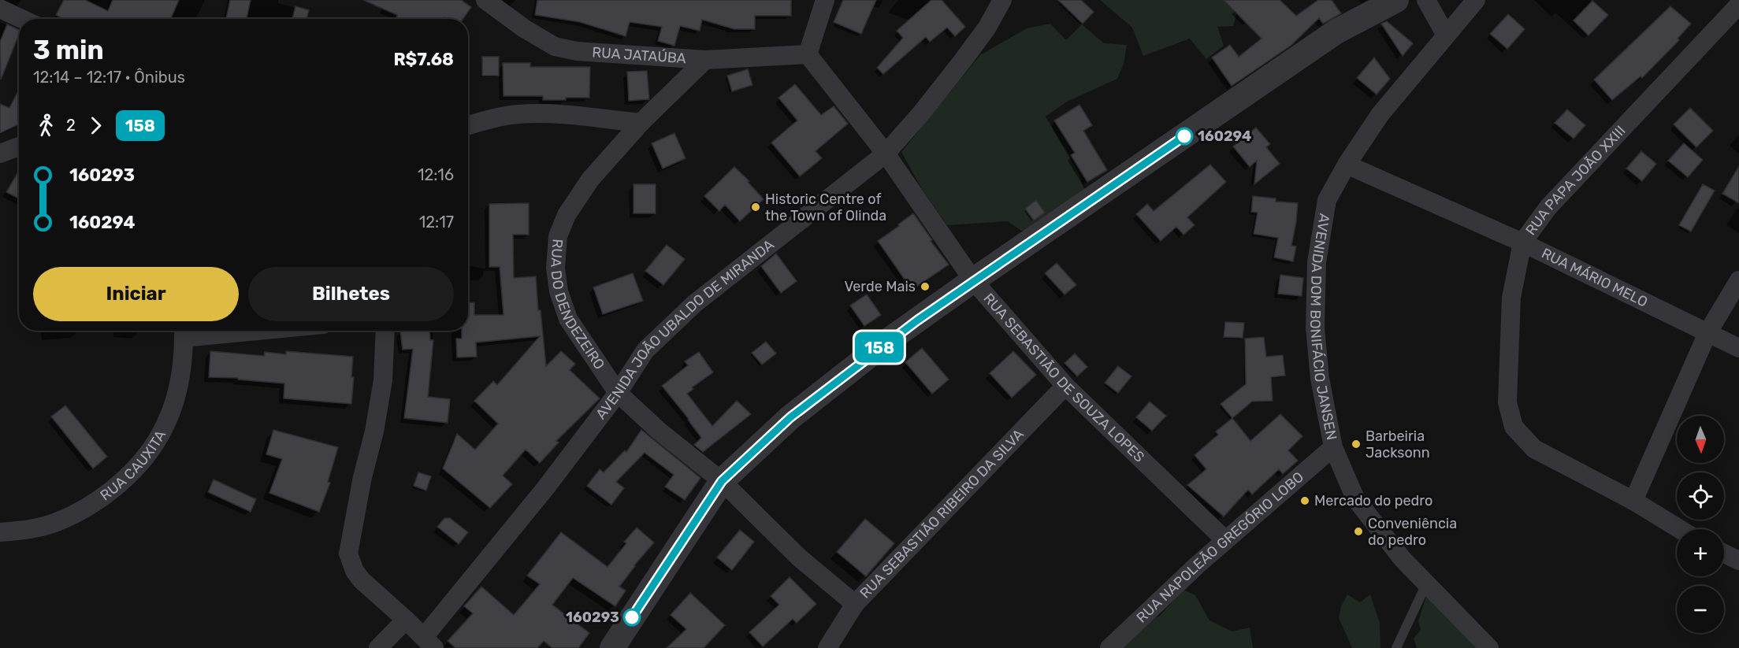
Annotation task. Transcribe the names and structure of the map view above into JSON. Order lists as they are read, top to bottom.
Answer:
{
  "streets": {
    "street": [
      "RUA JATAÚBA",
      "RUA PAPA JOÃO XXIII",
      "RUA MÁRIO MELO",
      "RUA DO DENDEZEIRO",
      "AVENIDA DOM BONIFÁCIO JANSEN",
      "AVENIDA JOÃO UBALDO DE MIRANDA",
      "RUA SEBASTIÃO DE SOUZA LOPES",
      "RUA CAUXITA",
      "RUA SEBASTIÃO RIBEIRO DA SILVA",
      "RUA NAPOLEÃO GREGÓRIO LOBO"
    ]
  },
  "crossings": [
    ["RUA JATAÚBA", "RUA DO DENDEZEIRO"],
    ["RUA JATAÚBA", "RUA SEBASTIÃO DE SOUZA LOPES"],
    ["RUA PAPA JOÃO XXIII", "RUA MÁRIO MELO"],
    ["RUA MÁRIO MELO", "AVENIDA DOM BONIFÁCIO JANSEN"],
    ["RUA DO DENDEZEIRO", "AVENIDA JOÃO UBALDO DE MIRANDA"],
    ["RUA DO DENDEZEIRO", "RUA SEBASTIÃO RIBEIRO DA SILVA"],
    ["AVENIDA DOM BONIFÁCIO JANSEN", "RUA NAPOLEÃO GREGÓRIO LOBO"],
    ["AVENIDA JOÃO UBALDO DE MIRANDA", "RUA SEBASTIÃO DE SOUZA LOPES"],
    ["RUA SEBASTIÃO DE SOUZA LOPES", "RUA SEBASTIÃO RIBEIRO DA SILVA"],
    ["RUA SEBASTIÃO DE SOUZA LOPES", "RUA NAPOLEÃO GREGÓRIO LOBO"]
  ],
  "places": [
    "160294",
    "Historic Centre of the Town of Olinda",
    "Verde Mais",
    "Barbeiria Jacksonn",
    "Mercado do pedro",
    "Conveniência do pedro",
    "160293"
  ],
  "lines": ["bus line 158"],
  "north": "bottom",
  "page": {
    "on_map": "158",
    "heading": ["3 min", "12:14 – 12:17 · Ônibus", "R$7.68"],
    "legs": ["2", "158"],
    "list": [
      {
        "name": "160293",
        "value": "12:16"
      },
      {
        "name": "160294",
        "value": "12:17"
      }
    ],
    "buttons": ["Iniciar", "Bilhetes"],
    "map_buttons": ["+", "−"]
  }
}
